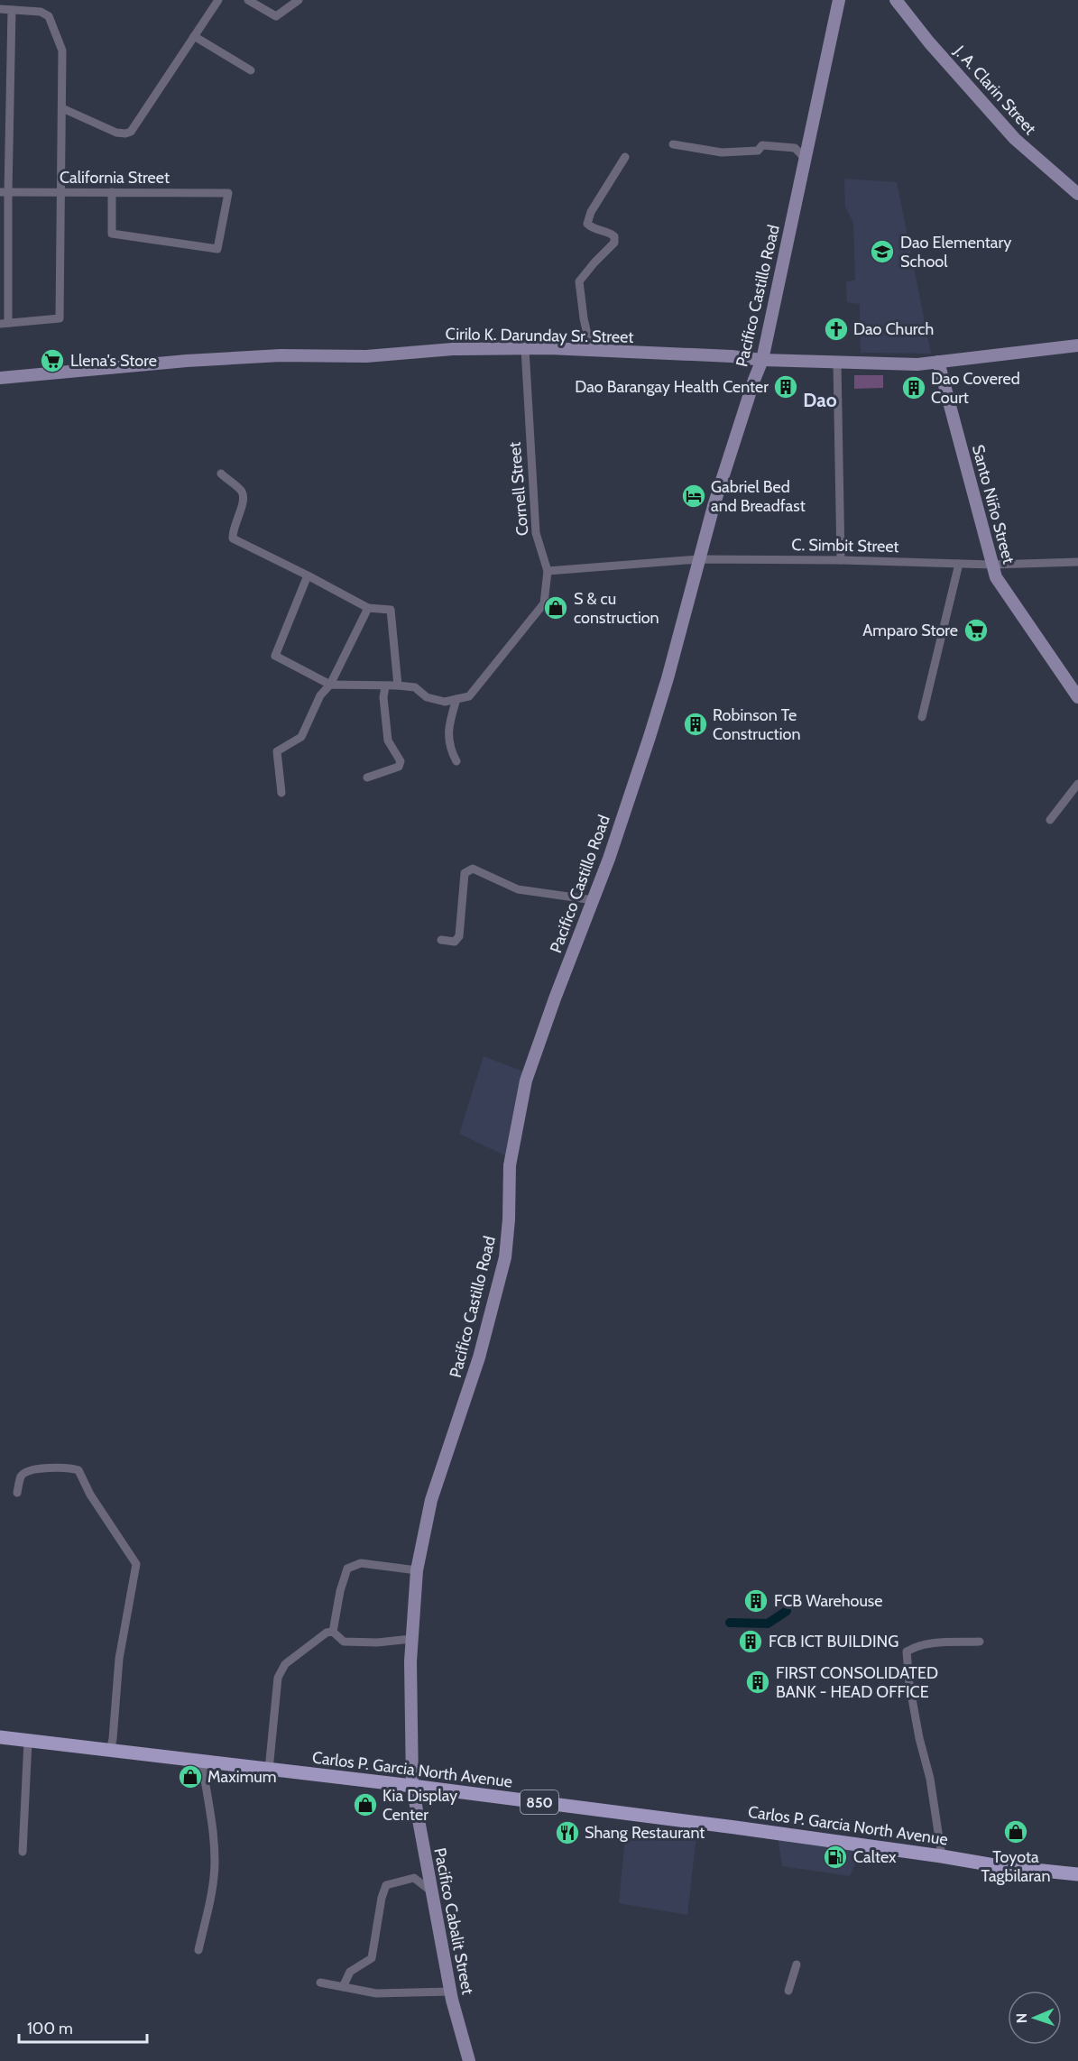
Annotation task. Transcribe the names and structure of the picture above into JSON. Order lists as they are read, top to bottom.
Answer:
{
  "streets": {
    "main road": [
      "J. A. Clarin Street",
      "Pacifico Castillo Road",
      "Cirilo K. Darunday Sr. Street",
      "Santo Niño Street",
      "Carlos P. Garcia North Avenue",
      "850",
      "Pacifico Cabalit Street"
    ],
    "street": ["California Street", "Cornell Street", "C. Simbit Street"]
  },
  "crossings": [
    ["Pacifico Castillo Road", "Cirilo K. Darunday Sr. Street"],
    ["Pacifico Castillo Road", "C. Simbit Street"],
    ["Pacifico Castillo Road", "Carlos P. Garcia North Avenue"],
    ["Pacifico Castillo Road", "Pacifico Cabalit Street"],
    ["Cirilo K. Darunday Sr. Street", "Cornell Street"],
    ["Cirilo K. Darunday Sr. Street", "Santo Niño Street"],
    ["Santo Niño Street", "C. Simbit Street"],
    ["Carlos P. Garcia North Avenue", "Pacifico Cabalit Street"]
  ],
  "districts": ["Dao"],
  "places": {
    "school or university": ["Dao Elementary School"],
    "church": ["Dao Church"],
    "supermarket": ["Llena's Store", "Amparo Store"],
    "building": [
      "Dao Barangay Health Center",
      "Dao Covered Court",
      "Robinson Te Construction",
      "FCB Warehouse",
      "FCB ICT BUILDING",
      "FIRST CONSOLIDATED BANK - HEAD OFFICE"
    ],
    "hotel": ["Gabriel Bed and Breadfast"],
    "shop": [
      "S & cu construction",
      "Maximum",
      "Kia Display Center",
      "Toyota Tagbilaran"
    ],
    "restaurant": ["Shang Restaurant"],
    "fuel station": ["Caltex"]
  },
  "scale_bar": "100 m",
  "north": "left"
}
